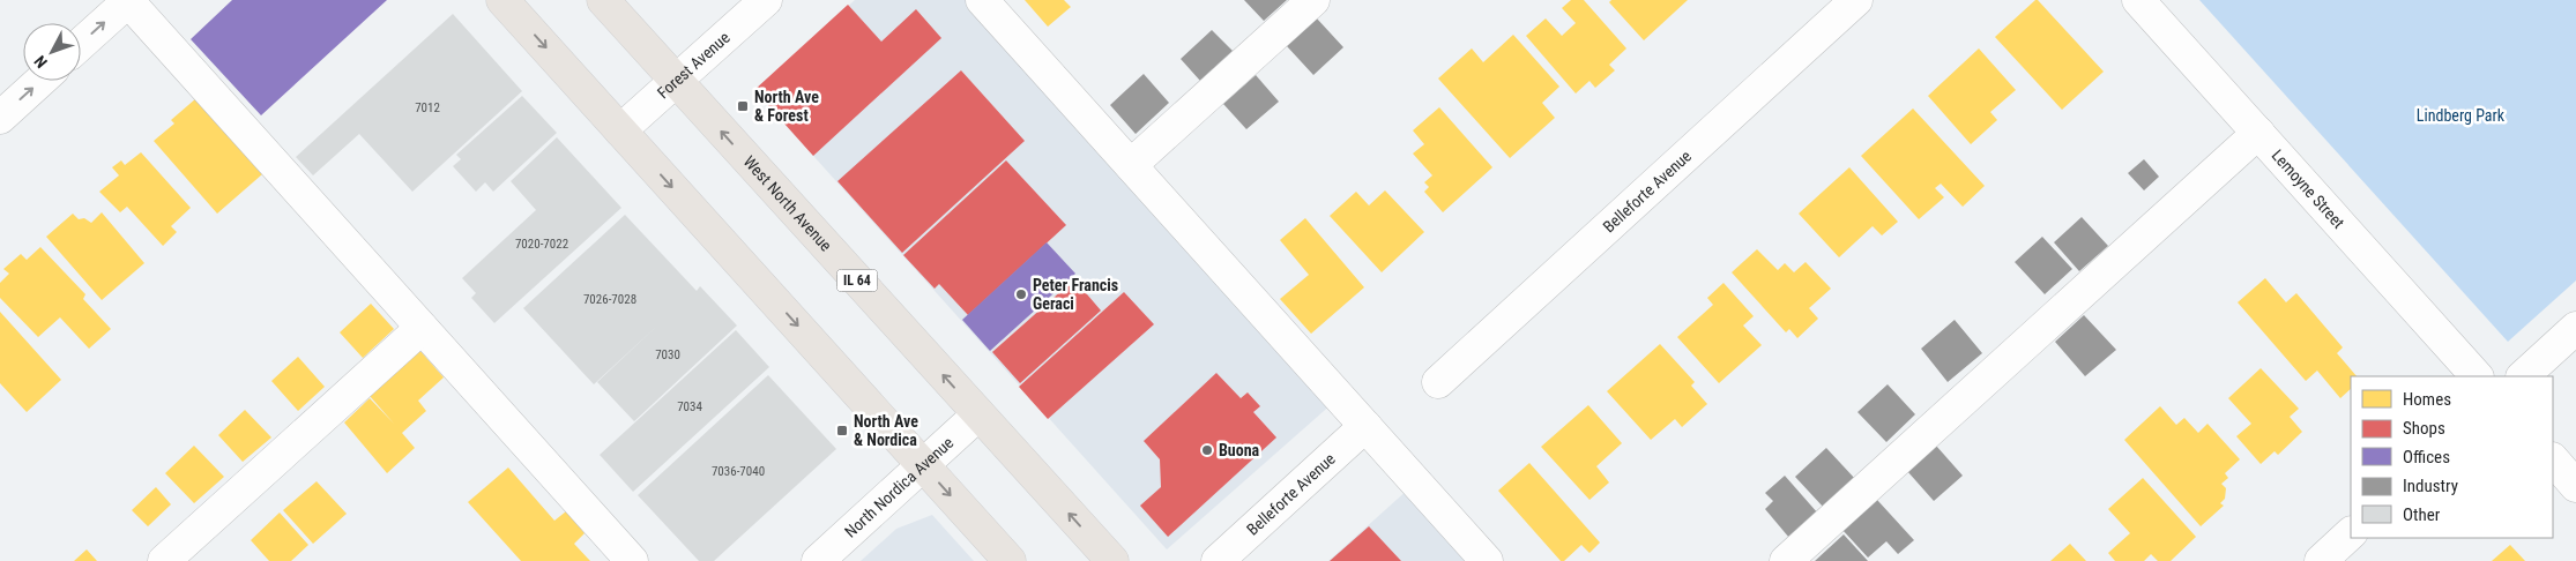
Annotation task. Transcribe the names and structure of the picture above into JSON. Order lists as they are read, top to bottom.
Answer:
{
  "streets": {
    "main road": ["West North Avenue", "IL 64"],
    "street": [
      "Forest Avenue",
      "Lemoyne Street",
      "Belleforte Avenue",
      "North Nordica Avenue"
    ]
  },
  "crossings": [
    ["Forest Avenue", "West North Avenue"],
    ["West North Avenue", "North Nordica Avenue"]
  ],
  "parks": ["Lindberg Park"],
  "places": {
    "transit": ["North Ave & Forest", "North Ave & Nordica"],
    "other": ["Peter Francis Geraci", "Buona"]
  },
  "house_numbers": [
    "7012",
    "7020-7022",
    "7026-7028",
    "7030",
    "7034",
    "7036-7040"
  ],
  "legend": [
    "Homes",
    "Shops",
    "Offices",
    "Industry",
    "Other"
  ],
  "north": "bottom left"
}
